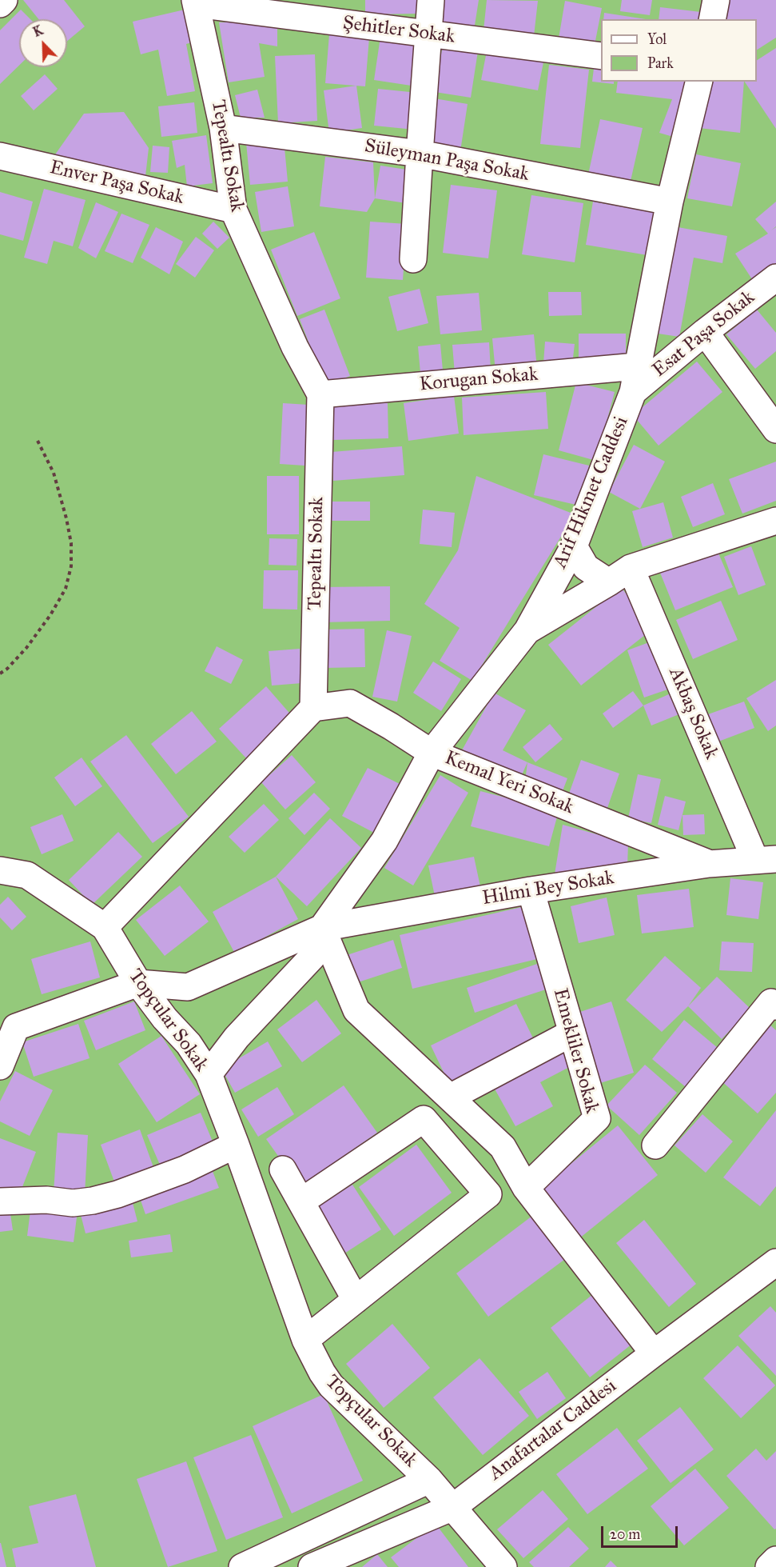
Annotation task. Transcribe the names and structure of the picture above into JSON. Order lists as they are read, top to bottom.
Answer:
{
  "streets": {
    "street": [
      "Şehitler Sokak",
      "Tepealtı Sokak",
      "Süleyman Paşa Sokak",
      "Enver Paşa Sokak",
      "Esat Paşa Sokak",
      "Korugan Sokak",
      "Arif Hikmet Caddesi",
      "Akbaş Sokak",
      "Kemal Yeri Sokak",
      "Hilmi Bey Sokak",
      "Topçular Sokak",
      "Emekliler Sokak",
      "Anafartalar Caddesi"
    ]
  },
  "crossings": [
    ["Şehitler Sokak", "Tepealtı Sokak"],
    ["Tepealtı Sokak", "Süleyman Paşa Sokak"],
    ["Tepealtı Sokak", "Enver Paşa Sokak"],
    ["Tepealtı Sokak", "Korugan Sokak"],
    ["Tepealtı Sokak", "Kemal Yeri Sokak"],
    ["Süleyman Paşa Sokak", "Arif Hikmet Caddesi"],
    ["Esat Paşa Sokak", "Arif Hikmet Caddesi"],
    ["Korugan Sokak", "Arif Hikmet Caddesi"],
    ["Arif Hikmet Caddesi", "Kemal Yeri Sokak"],
    ["Arif Hikmet Caddesi", "Hilmi Bey Sokak"],
    ["Arif Hikmet Caddesi", "Topçular Sokak"],
    ["Akbaş Sokak", "Hilmi Bey Sokak"],
    ["Kemal Yeri Sokak", "Hilmi Bey Sokak"],
    ["Hilmi Bey Sokak", "Emekliler Sokak"],
    ["Topçular Sokak", "Anafartalar Caddesi"]
  ],
  "legend": ["Yol", "Park"],
  "scale_bar": "20 m",
  "north": "top left"
}
